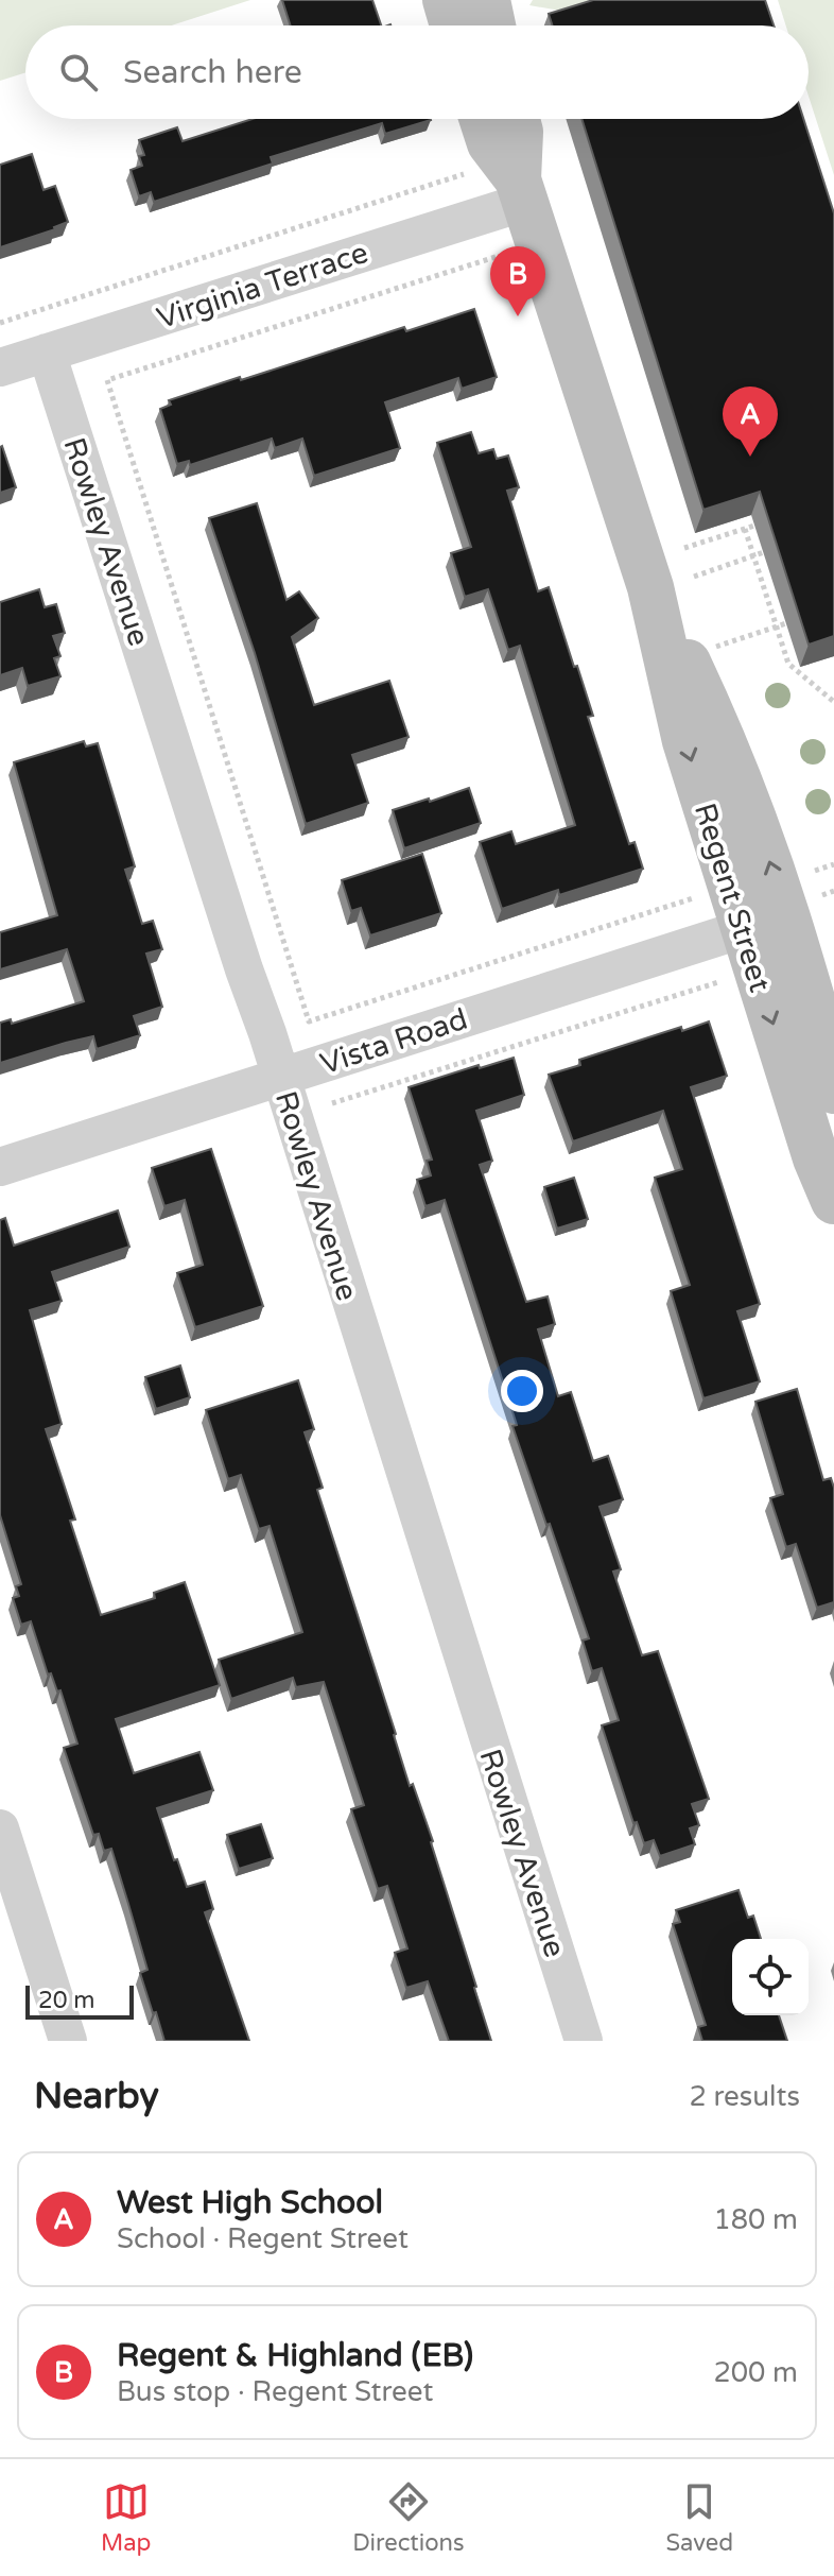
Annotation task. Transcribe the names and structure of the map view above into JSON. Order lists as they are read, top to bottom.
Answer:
{
  "streets": {
    "main road": ["Regent Street"],
    "street": ["Virginia Terrace", "Rowley Avenue", "Vista Road"]
  },
  "crossings": [
    ["Virginia Terrace", "Rowley Avenue"],
    ["Virginia Terrace", "Regent Street"],
    ["Rowley Avenue", "Vista Road"],
    ["Regent Street", "Vista Road"]
  ],
  "scale_bar": "20 m",
  "page": {
    "search": "Search here",
    "pins": ["B", "A"],
    "scale": "20 m",
    "heading": ["Nearby", "2 results"],
    "list": [
      {
        "mark": "A",
        "name": "West High School",
        "note": "School · Regent Street",
        "value": "180 m"
      },
      {
        "mark": "B",
        "name": "Regent & Highland (EB)",
        "note": "Bus stop · Regent Street",
        "value": "200 m"
      }
    ],
    "nav": ["Map", "Directions", "Saved"]
  }
}
